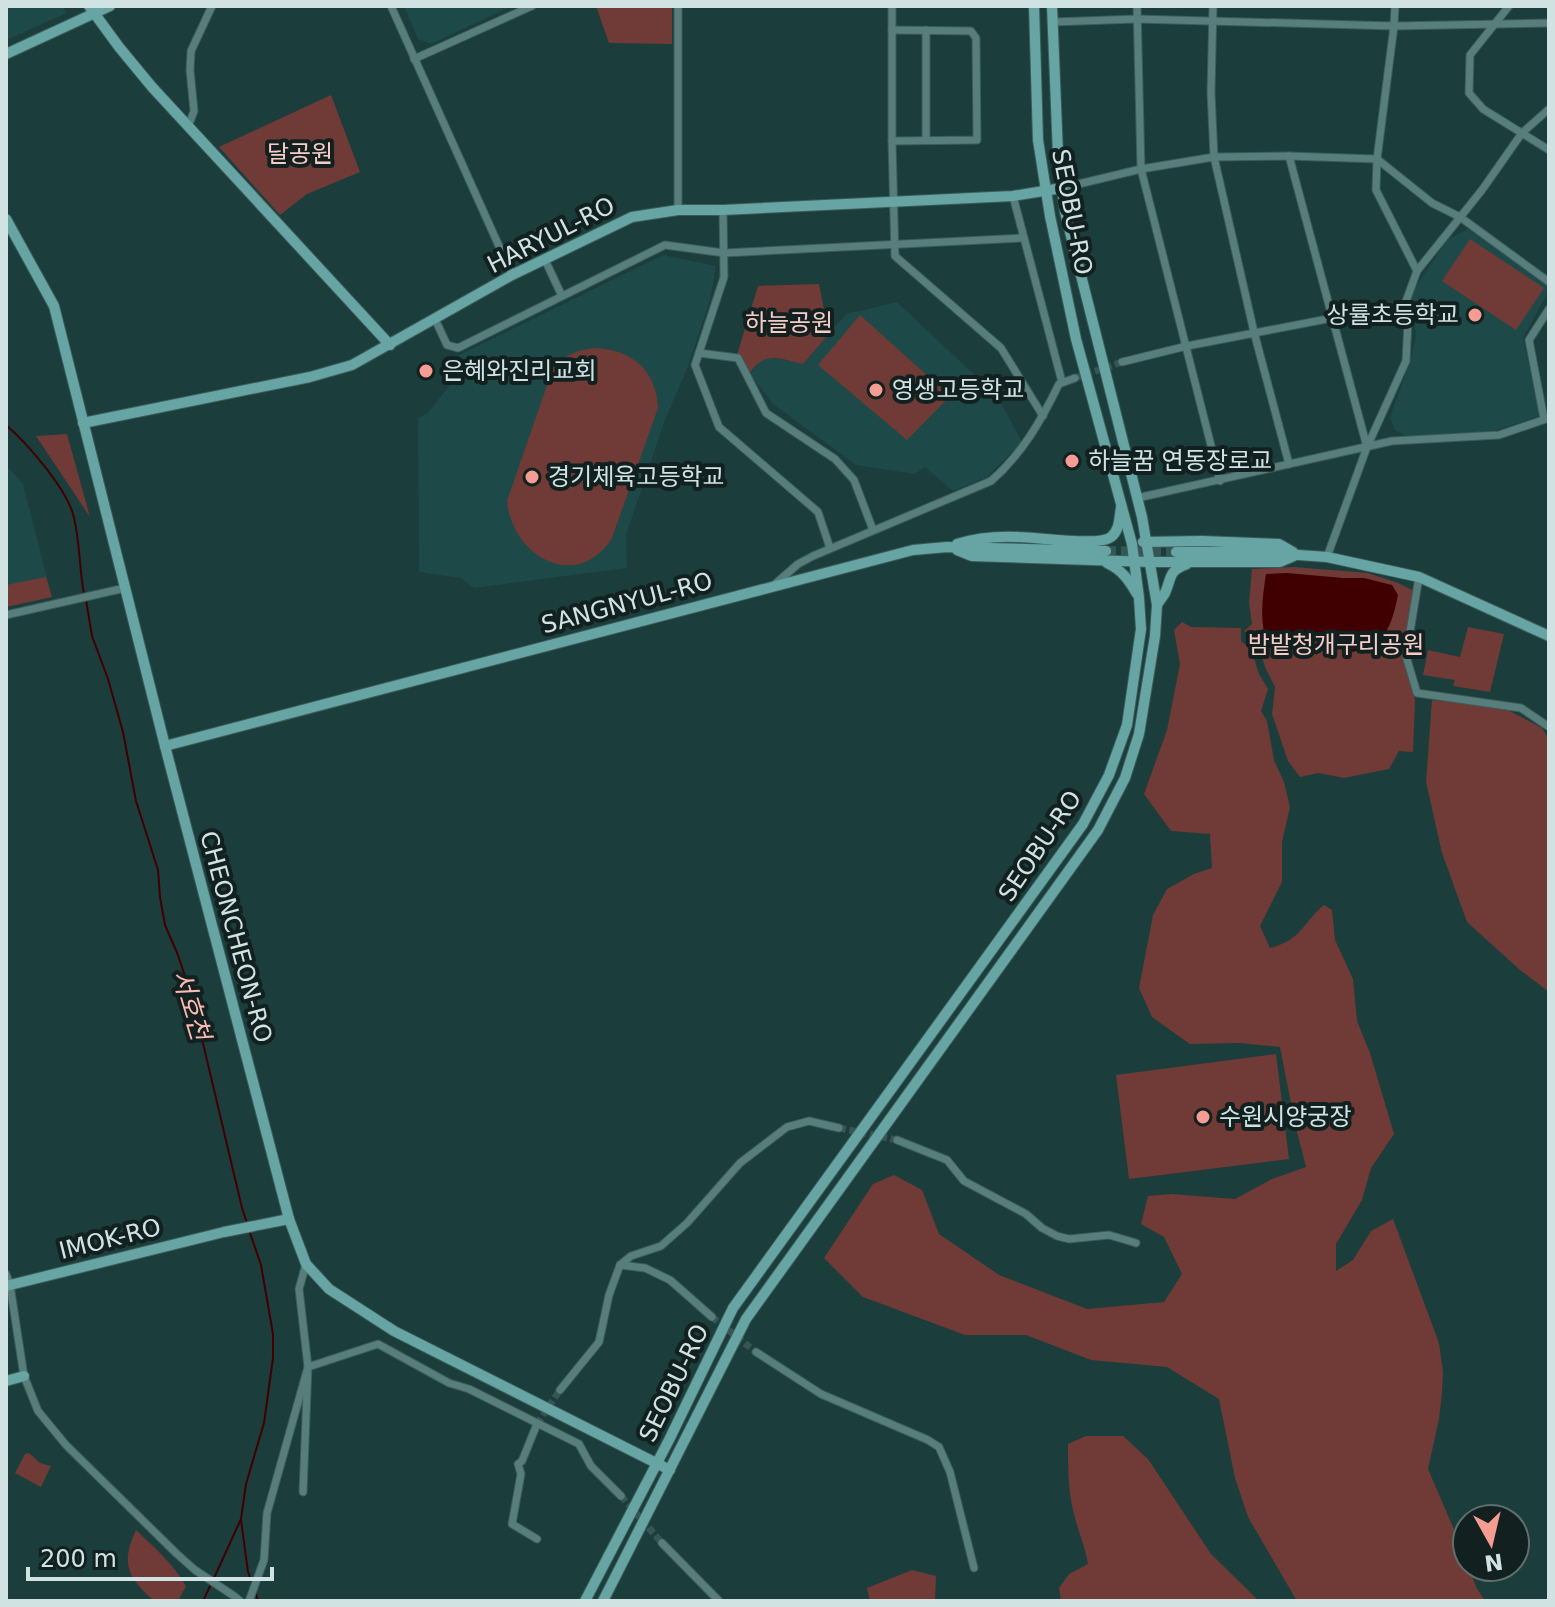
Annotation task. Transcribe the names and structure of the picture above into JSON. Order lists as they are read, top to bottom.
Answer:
{
  "streets": {
    "street": [
      "SEOBU-RO",
      "HARYUL-RO",
      "SANGNYUL-RO",
      "CHEONCHEON-RO",
      "IMOK-RO"
    ]
  },
  "crossings": [
    ["SEOBU-RO", "HARYUL-RO"],
    ["SEOBU-RO", "SANGNYUL-RO"],
    ["SEOBU-RO", "CHEONCHEON-RO"],
    ["HARYUL-RO", "CHEONCHEON-RO"],
    ["SANGNYUL-RO", "CHEONCHEON-RO"],
    ["CHEONCHEON-RO", "IMOK-RO"]
  ],
  "water": ["서호천"],
  "parks": ["달공원", "하늘공원", "밤밭청개구리공원"],
  "places": [
    "상률초등학교",
    "은혜와진리교회",
    "영생고등학교",
    "하늘꿈 연동장로교",
    "경기체육고등학교",
    "수원시양궁장"
  ],
  "scale_bar": "200 m",
  "north": "bottom"
}
